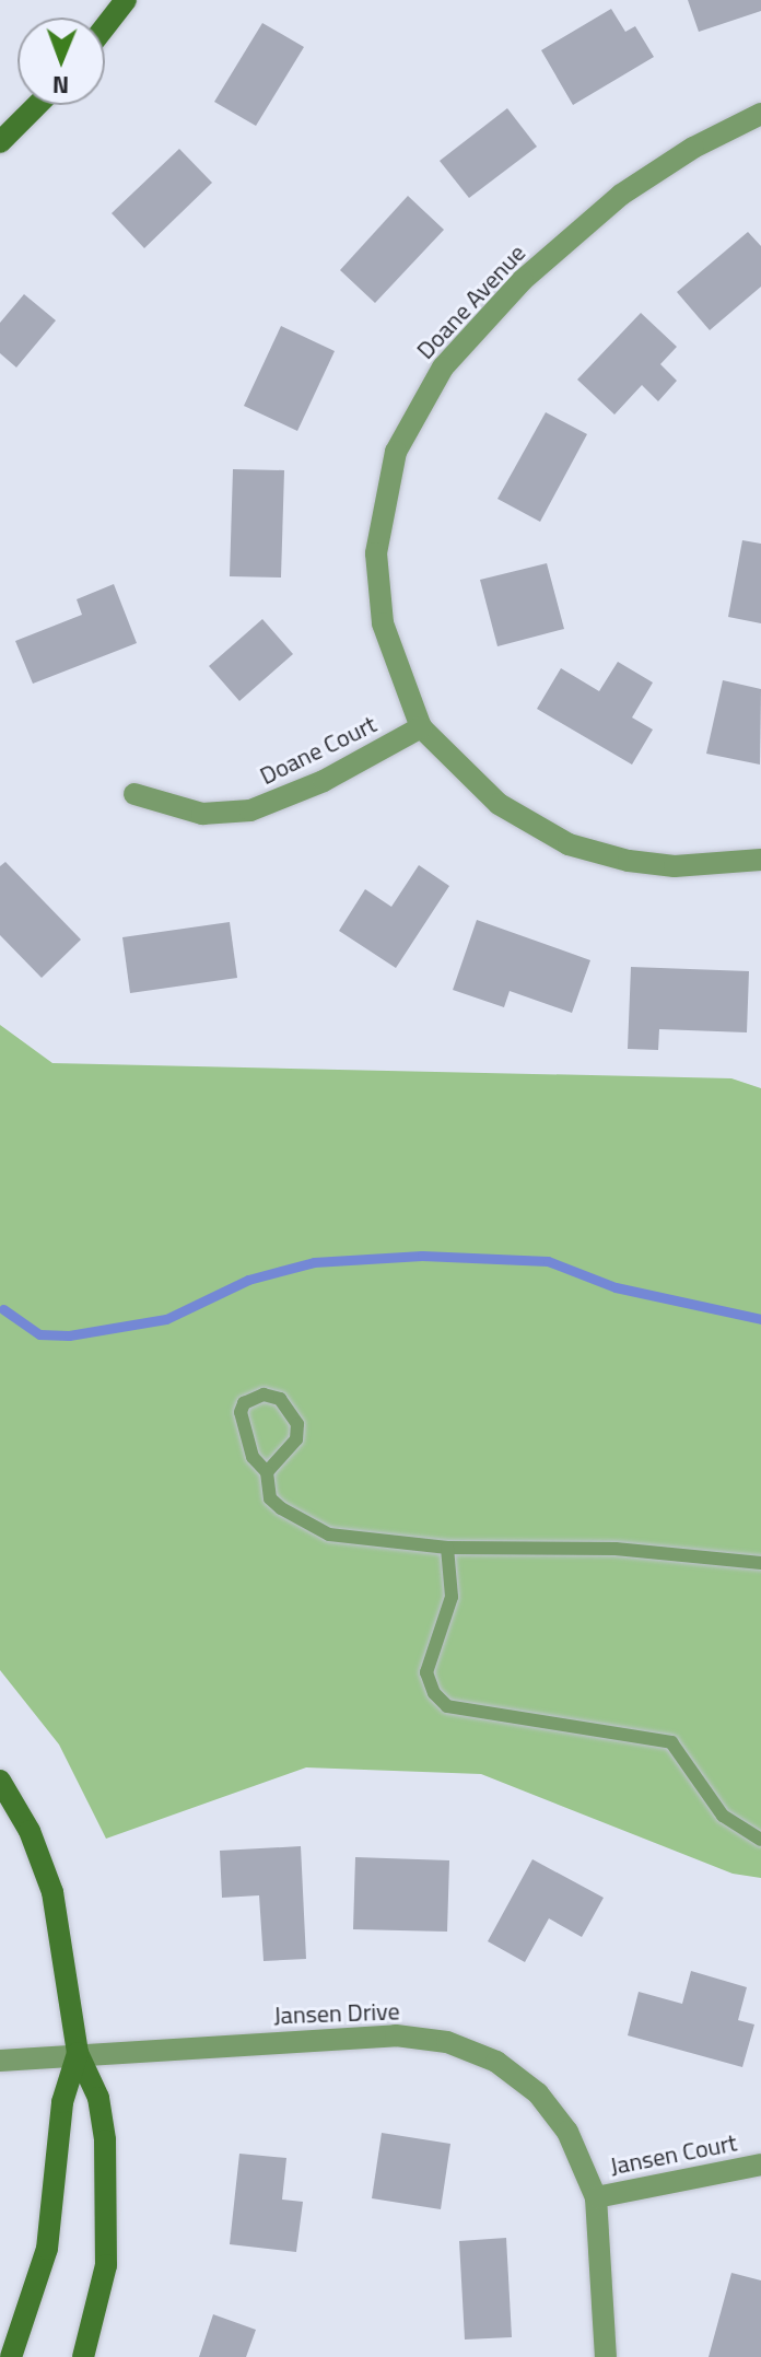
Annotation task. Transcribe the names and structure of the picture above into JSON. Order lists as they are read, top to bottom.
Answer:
{
  "streets": {
    "street": [
      "Doane Avenue",
      "Doane Court",
      "Jansen Drive",
      "Jansen Court"
    ]
  },
  "crossings": [
    ["Doane Avenue", "Doane Court"],
    ["Jansen Drive", "Jansen Court"]
  ],
  "north": "bottom"
}
